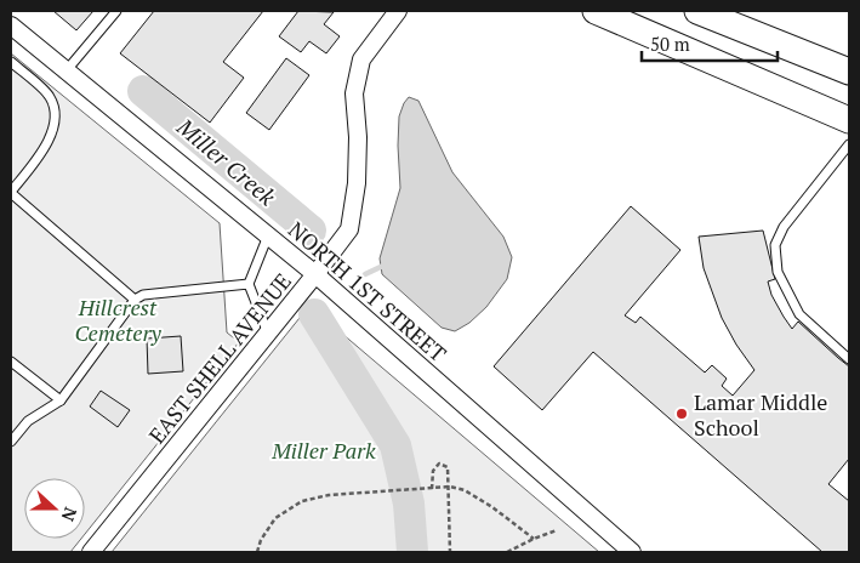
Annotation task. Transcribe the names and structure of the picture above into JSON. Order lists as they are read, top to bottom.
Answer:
{
  "streets": {
    "street": ["NORTH 1ST STREET", "EAST SHELL AVENUE"]
  },
  "crossings": [
    ["NORTH 1ST STREET", "EAST SHELL AVENUE"]
  ],
  "water": ["Miller Creek"],
  "parks": ["Hillcrest Cemetery", "Miller Park"],
  "places": ["Lamar Middle School"],
  "scale_bar": "50 m",
  "north": "right"
}
